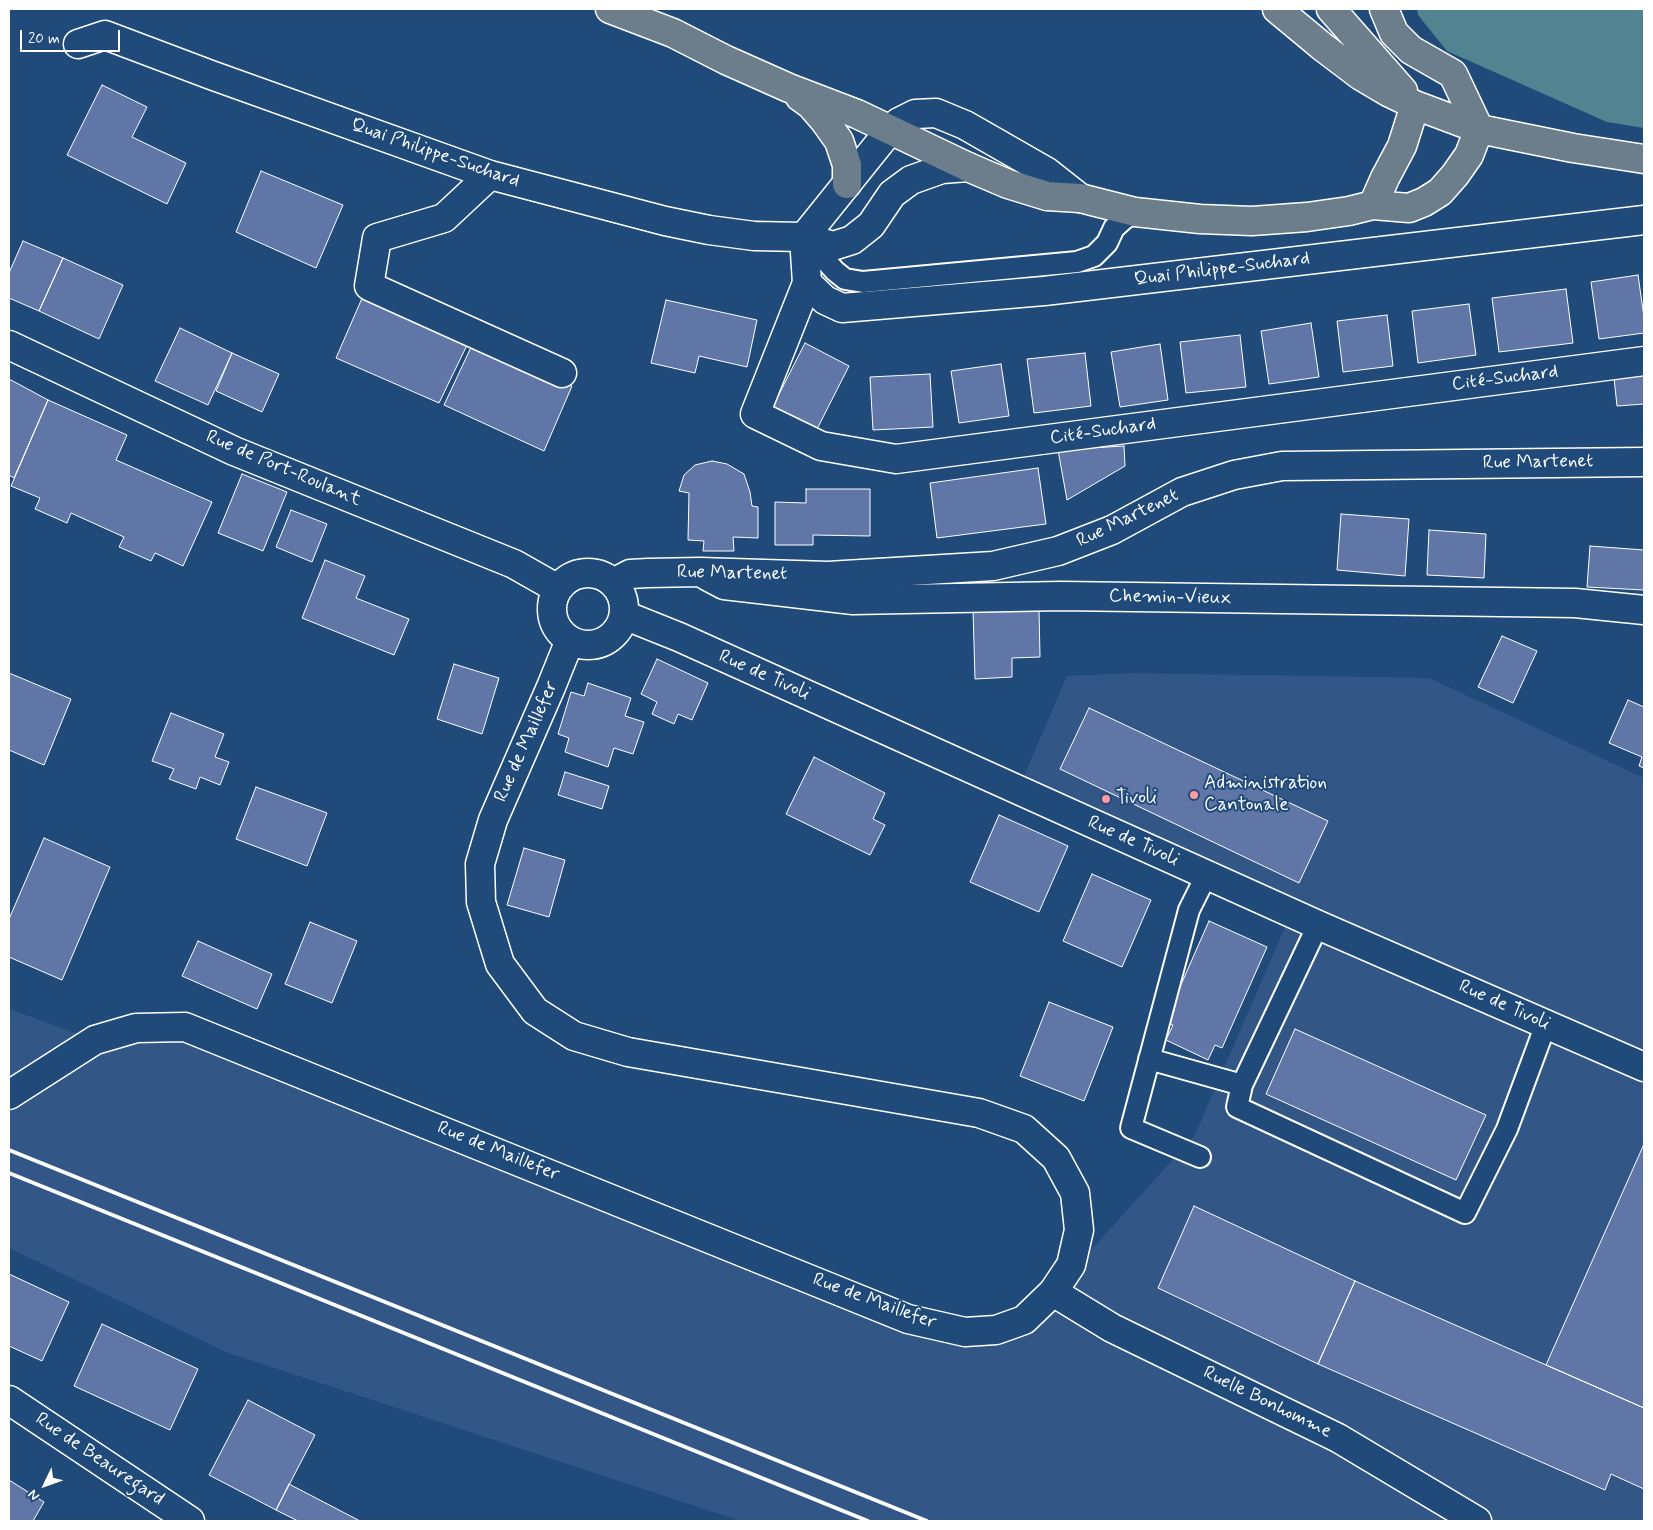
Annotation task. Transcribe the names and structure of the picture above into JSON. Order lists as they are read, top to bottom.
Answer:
{
  "streets": {
    "street": [
      "Quai Philippe-Suchard",
      "Cité-Suchard",
      "Rue Martenet",
      "Rue de Port-Roulant",
      "Chemin-Vieux",
      "Rue de Tivoli",
      "Rue de Maillefer",
      "Ruelle Bonhomme",
      "Rue de Beauregard"
    ]
  },
  "crossings": [
    ["Quai Philippe-Suchard", "Cité-Suchard"],
    ["Rue Martenet", "Rue de Port-Roulant"],
    ["Rue Martenet", "Chemin-Vieux"],
    ["Rue Martenet", "Rue de Tivoli"],
    ["Rue Martenet", "Rue de Maillefer"],
    ["Rue de Port-Roulant", "Rue de Tivoli"],
    ["Rue de Port-Roulant", "Rue de Maillefer"],
    ["Rue de Tivoli", "Rue de Maillefer"],
    ["Rue de Maillefer", "Ruelle Bonhomme"]
  ],
  "places": ["Administration Cantonale", "Tivoli"],
  "scale_bar": "20 m",
  "north": "bottom left"
}
